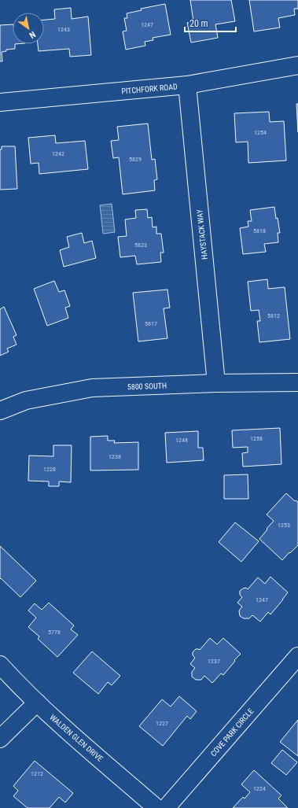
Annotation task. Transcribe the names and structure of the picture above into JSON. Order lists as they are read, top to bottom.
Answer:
{
  "streets": {
    "street": [
      "PITCHFORK ROAD",
      "HAYSTACK WAY",
      "5800 SOUTH",
      "COVE PARK CIRCLE",
      "WALDEN GLEN DRIVE"
    ]
  },
  "crossings": [
    ["PITCHFORK ROAD", "HAYSTACK WAY"],
    ["HAYSTACK WAY", "5800 SOUTH"]
  ],
  "house_numbers": [
    "1247",
    "1243",
    "1254",
    "1242",
    "5829",
    "5818",
    "5823",
    "5812",
    "5817",
    "1258",
    "1248",
    "1238",
    "1228",
    "1253",
    "1247",
    "5778",
    "1237",
    "1227",
    "1212",
    "1224"
  ],
  "scale_bar": "20 m",
  "north": "bottom right"
}
